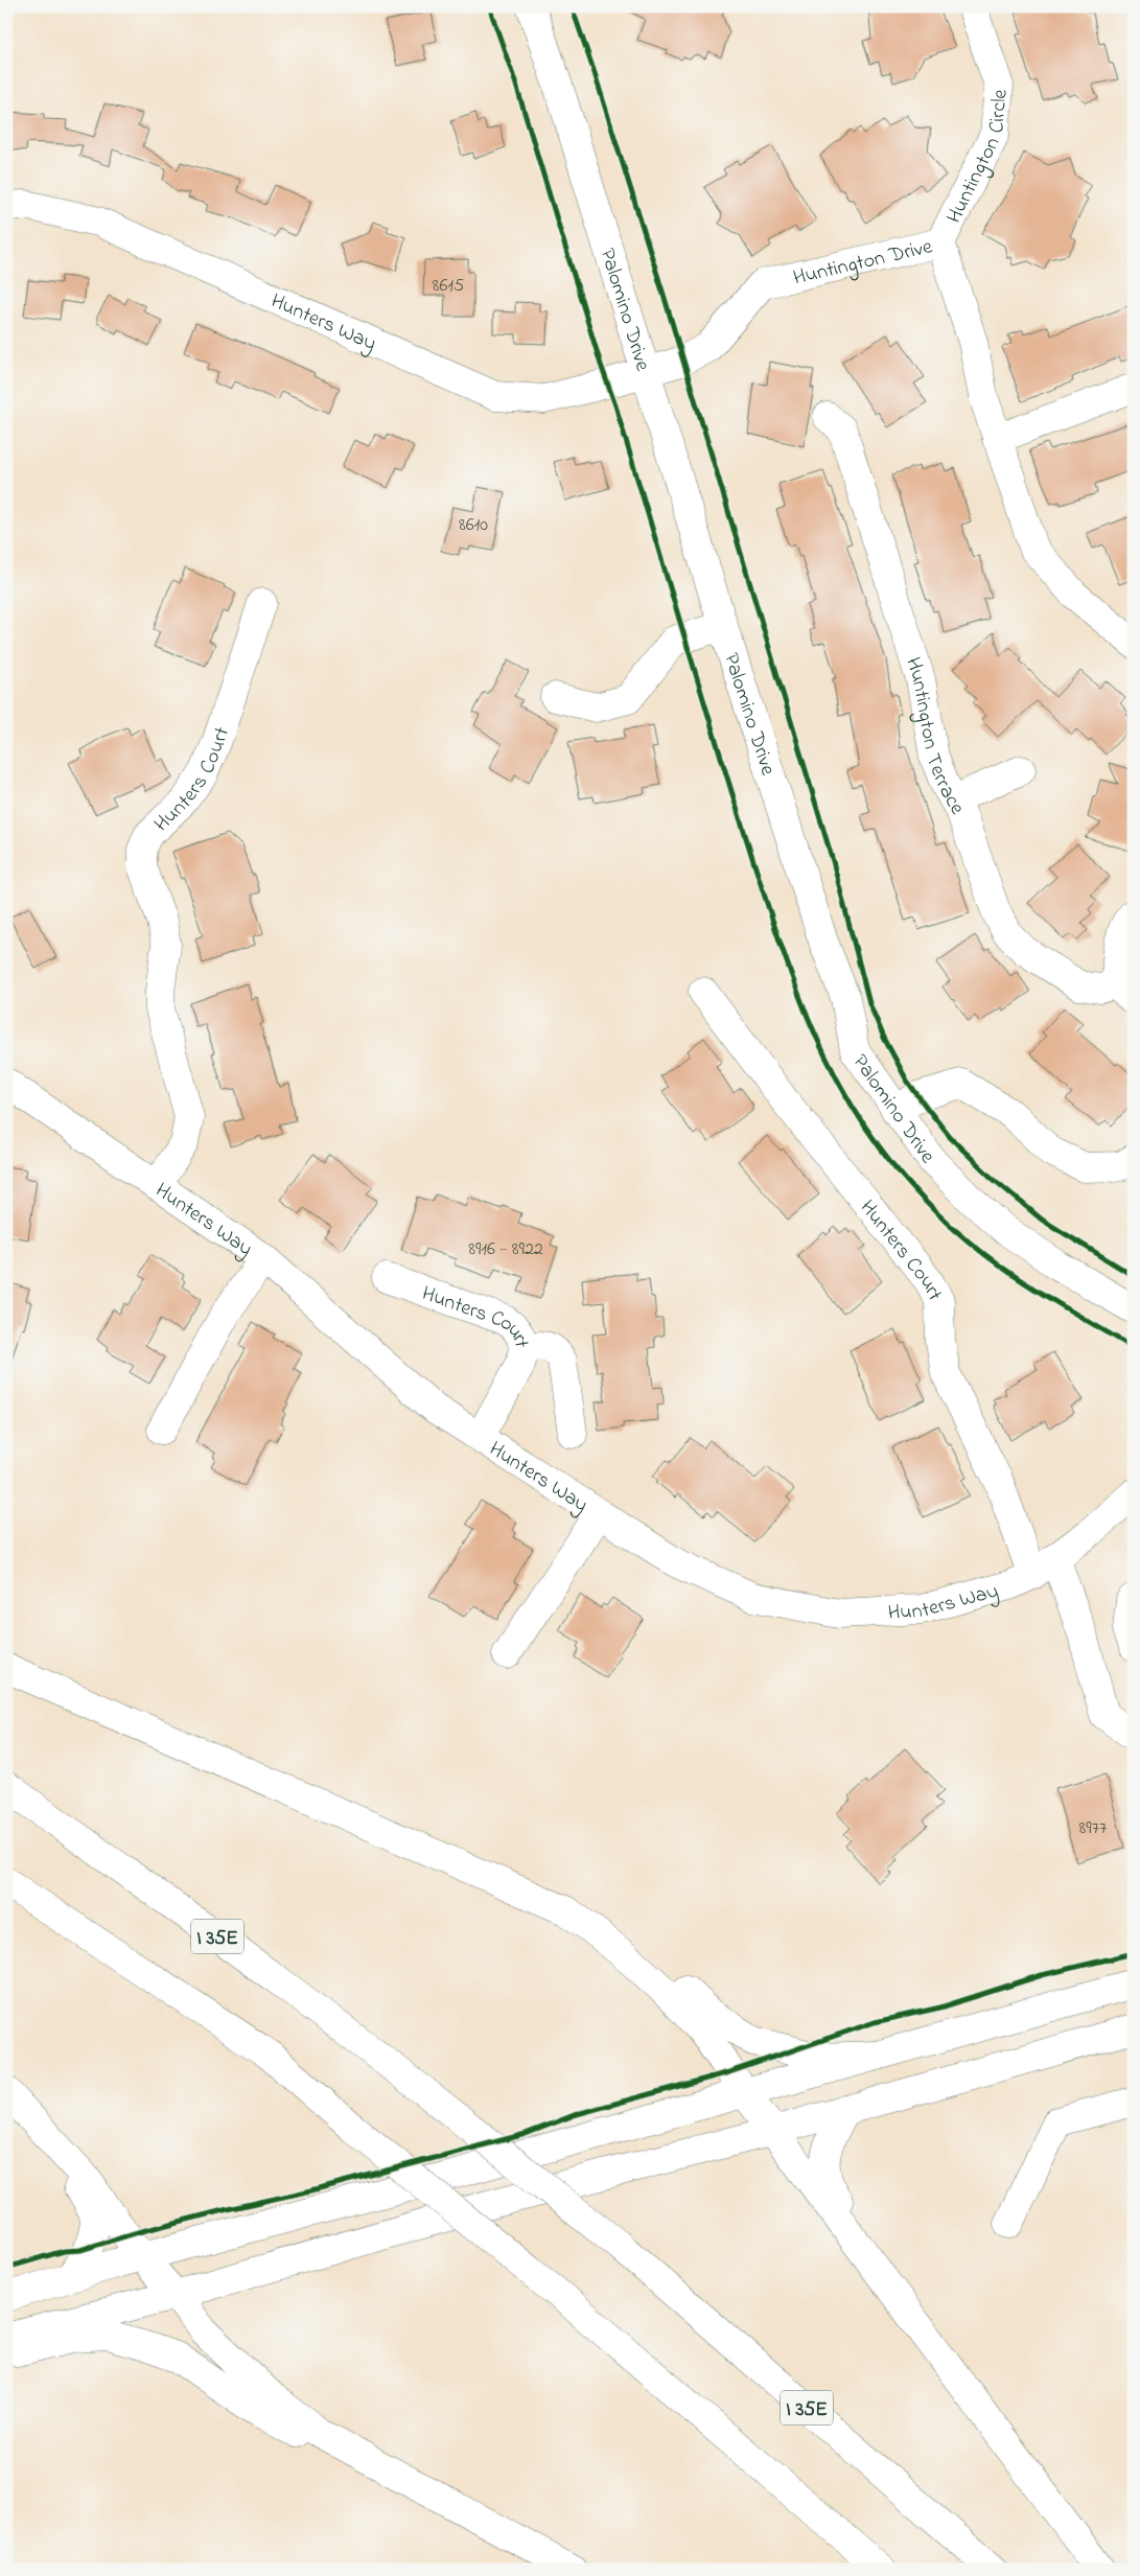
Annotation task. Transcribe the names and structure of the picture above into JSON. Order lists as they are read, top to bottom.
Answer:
{
  "streets": {
    "main road": [
      "Huntington Circle",
      "Huntington Drive",
      "Palomino Drive",
      "Hunters Way",
      "Huntington Terrace",
      "Hunters Court",
      "I 35E"
    ]
  },
  "crossings": [
    ["Huntington Circle", "Huntington Drive"],
    ["Huntington Drive", "Palomino Drive"],
    ["Huntington Drive", "Hunters Way"],
    ["Palomino Drive", "Hunters Way"],
    ["Hunters Way", "Hunters Court"]
  ],
  "house_numbers": [
    "8615",
    "8610",
    "8916 - 8922",
    "8977"
  ]
}
